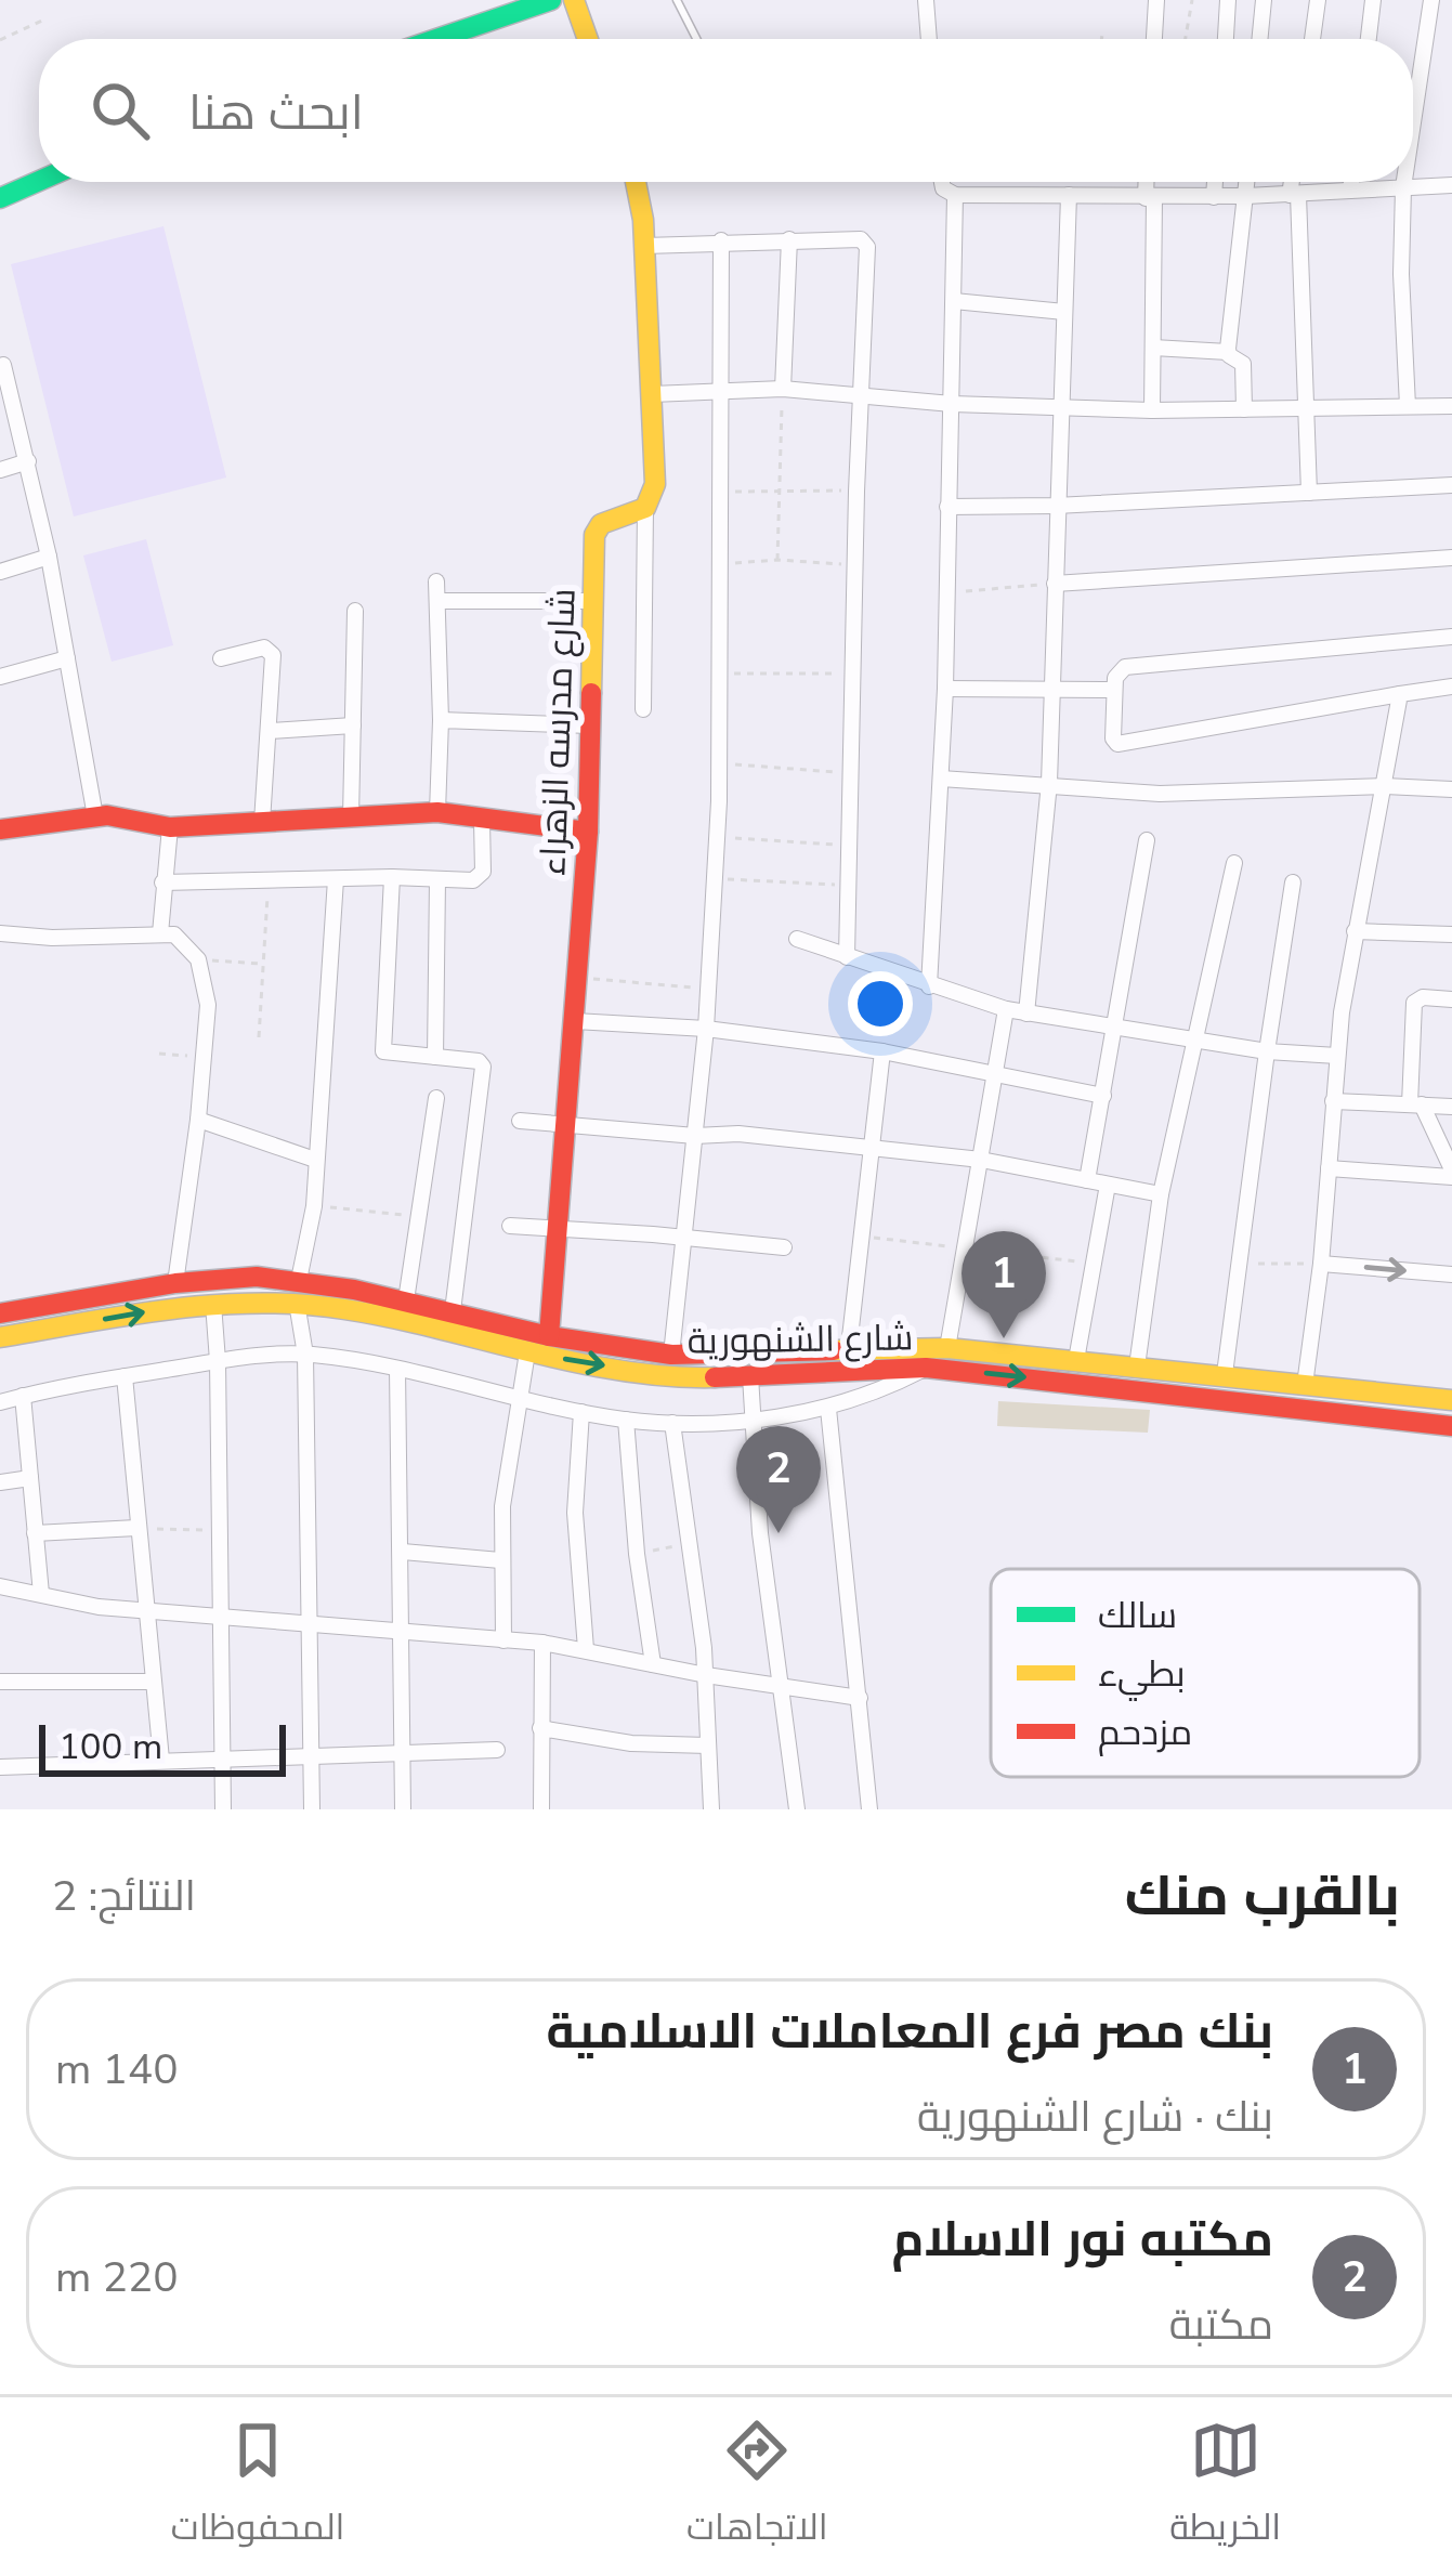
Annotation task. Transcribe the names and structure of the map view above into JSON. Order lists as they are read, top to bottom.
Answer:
{
  "streets": {
    "street": ["شارع مدرسه الزهراء", "شارع الشنهورية"]
  },
  "crossings": [
    ["شارع مدرسه الزهراء", "شارع الشنهورية"]
  ],
  "legend": ["سالك", "بطيء", "مزدحم"],
  "scale_bar": "100 m",
  "page": {
    "search": "ابحث هنا",
    "pins": ["1", "2"],
    "scale": "100 m",
    "heading": ["بالقرب منك", "النتائج: 2"],
    "list": [
      {
        "mark": "1",
        "name": "بنك مصر فرع المعاملات الاسلامية",
        "note": "بنك · شارع الشنهورية",
        "value": "140 m"
      },
      {
        "mark": "2",
        "name": "مكتبه نور الاسلام",
        "note": "مكتبة",
        "value": "220 m"
      }
    ],
    "nav": ["الخريطة", "الاتجاهات", "المحفوظات"]
  }
}
